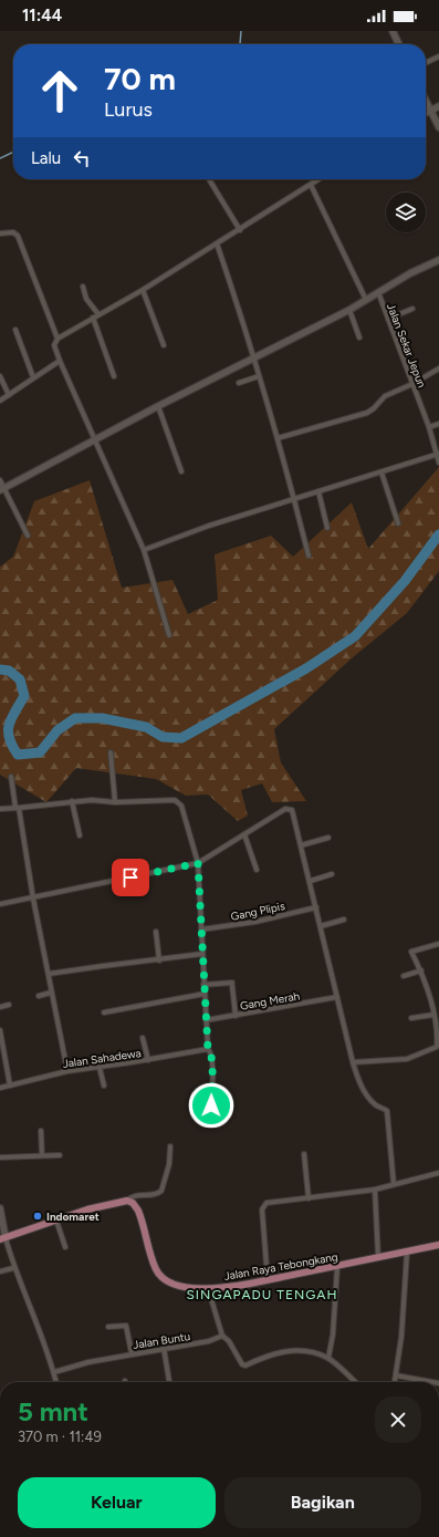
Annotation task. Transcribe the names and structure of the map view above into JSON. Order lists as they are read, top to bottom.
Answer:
{
  "streets": {
    "main road": ["Jalan Raya Tebongkang"],
    "street": [
      "Jalan Sekar Jepun",
      "Gang Plipis",
      "Gang Merah",
      "Jalan Sahadewa",
      "Jalan Buntu"
    ]
  },
  "districts": ["SINGAPADU TENGAH"],
  "places": ["Indomaret"],
  "page": {
    "status": "11:44",
    "turn": ["70 m", "Lurus"],
    "then": "Lalu",
    "heading": ["5 mnt", "370 m · 11:49"],
    "buttons": ["Keluar", "Bagikan"]
  }
}
